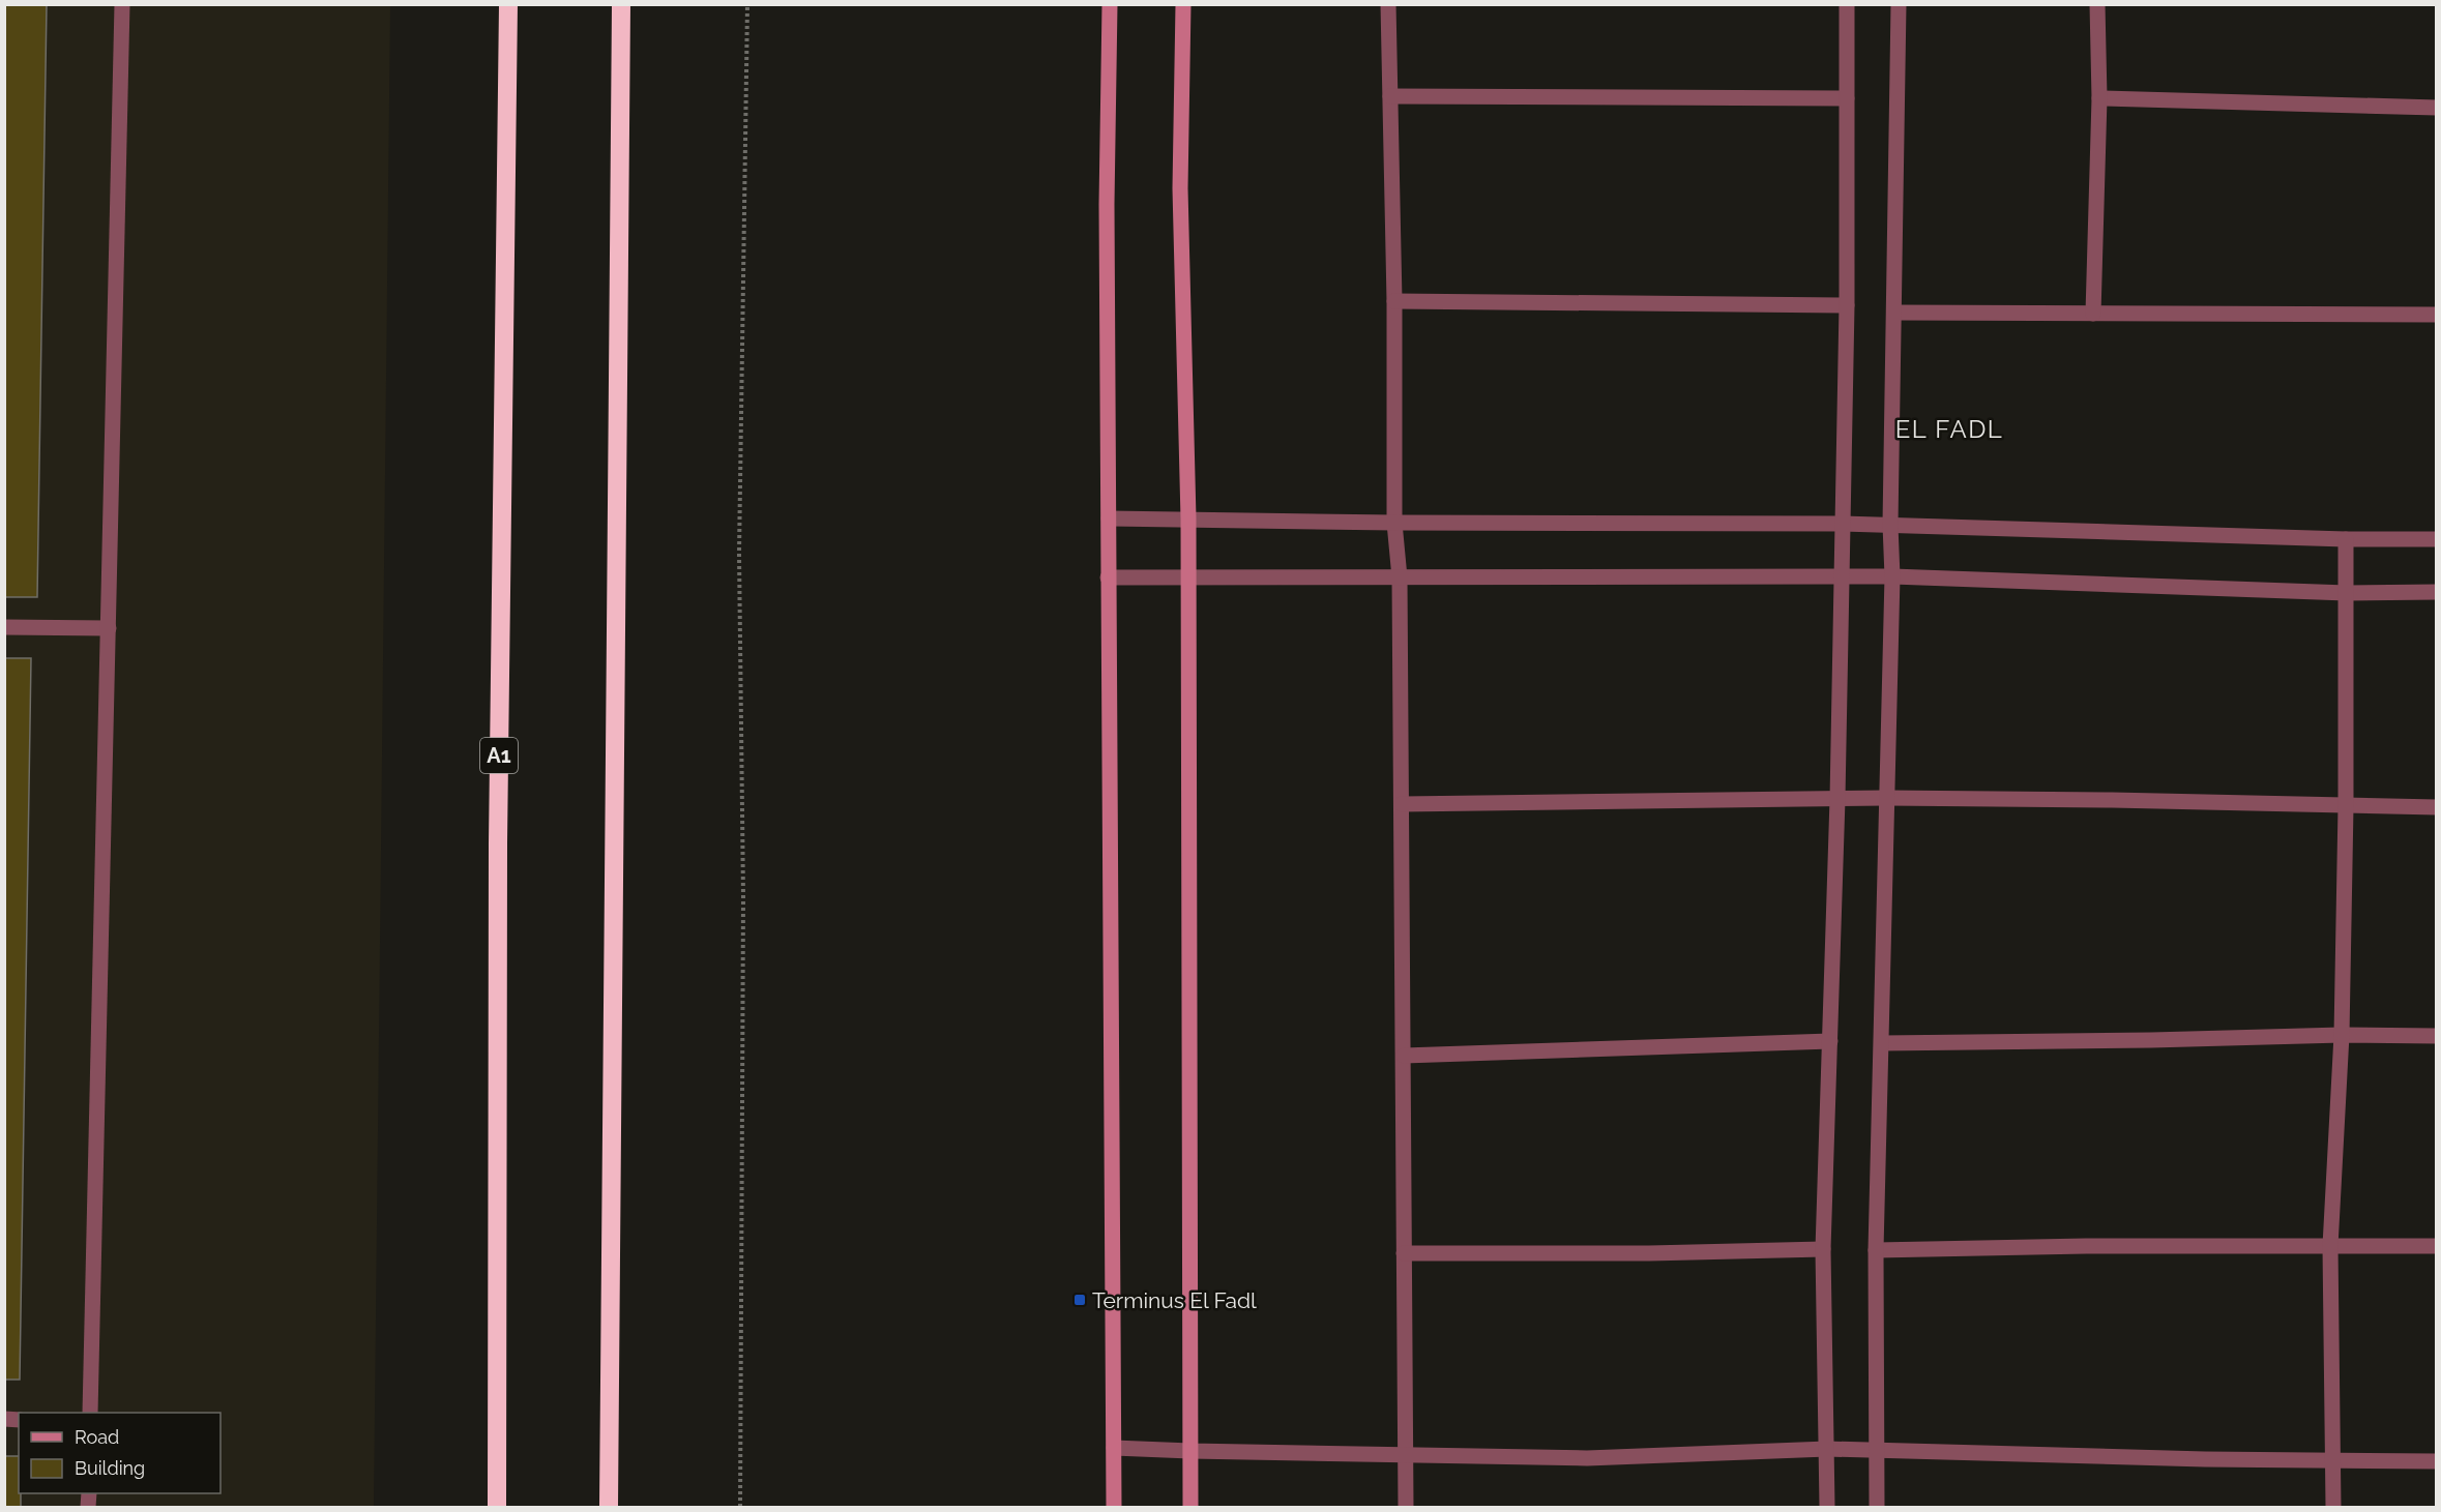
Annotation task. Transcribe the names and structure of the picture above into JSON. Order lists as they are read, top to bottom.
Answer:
{
  "streets": {
    "highway": ["A1"]
  },
  "districts": ["EL FADL"],
  "places": {
    "transit": ["Terminus El Fadl"]
  },
  "legend": ["Road", "Building"]
}
